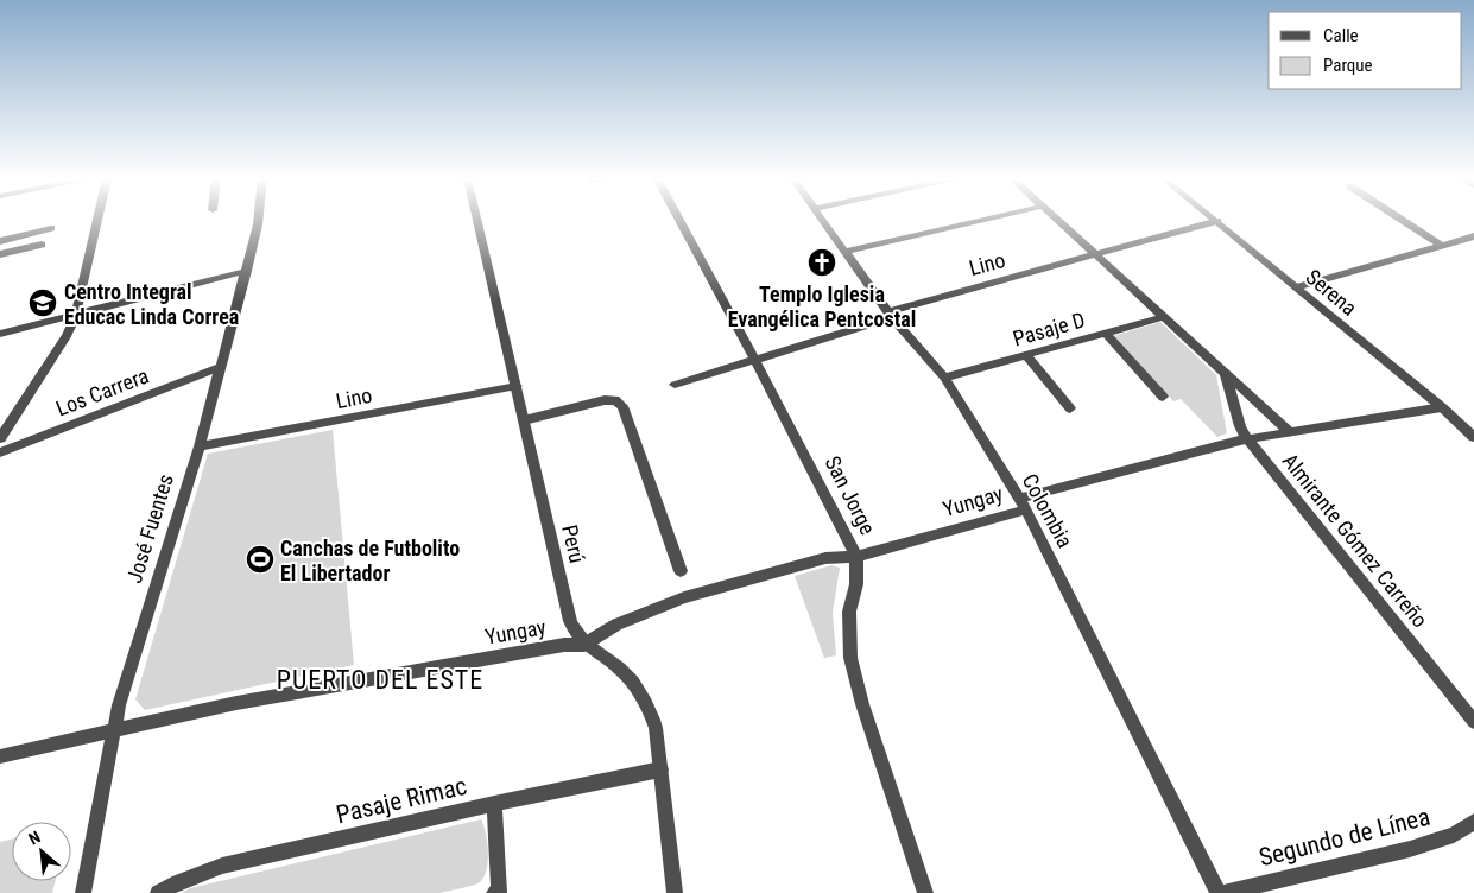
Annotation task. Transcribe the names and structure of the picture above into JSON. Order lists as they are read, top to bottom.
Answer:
{
  "streets": {
    "street": [
      "Lino",
      "Serena",
      "Pasaje D",
      "Los Carrera",
      "San Jorge",
      "Yungay",
      "Colombia",
      "José Fuentes",
      "Almirante Gómez Carreño",
      "Perú",
      "Pasaje Rimac",
      "Segundo de Línea"
    ]
  },
  "crossings": [
    ["Lino", "Serena"],
    ["Lino", "San Jorge"],
    ["Lino", "Colombia"],
    ["Lino", "José Fuentes"],
    ["Lino", "Almirante Gómez Carreño"],
    ["Lino", "Perú"],
    ["Serena", "Yungay"],
    ["Pasaje D", "Colombia"],
    ["Pasaje D", "Almirante Gómez Carreño"],
    ["Los Carrera", "José Fuentes"],
    ["San Jorge", "Yungay"],
    ["Yungay", "Colombia"],
    ["Yungay", "José Fuentes"],
    ["Yungay", "Almirante Gómez Carreño"],
    ["Yungay", "Perú"],
    ["Perú", "Pasaje Rimac"]
  ],
  "districts": ["PUERTO DEL ESTE"],
  "places": {
    "church": ["Templo Iglesia Evangélica Pentcostal"],
    "school or university": ["Centro Integral Educac Linda Correa"],
    "sports": ["Canchas de Futbolito El Libertador"]
  },
  "legend": ["Calle", "Parque"],
  "north": "top left"
}
